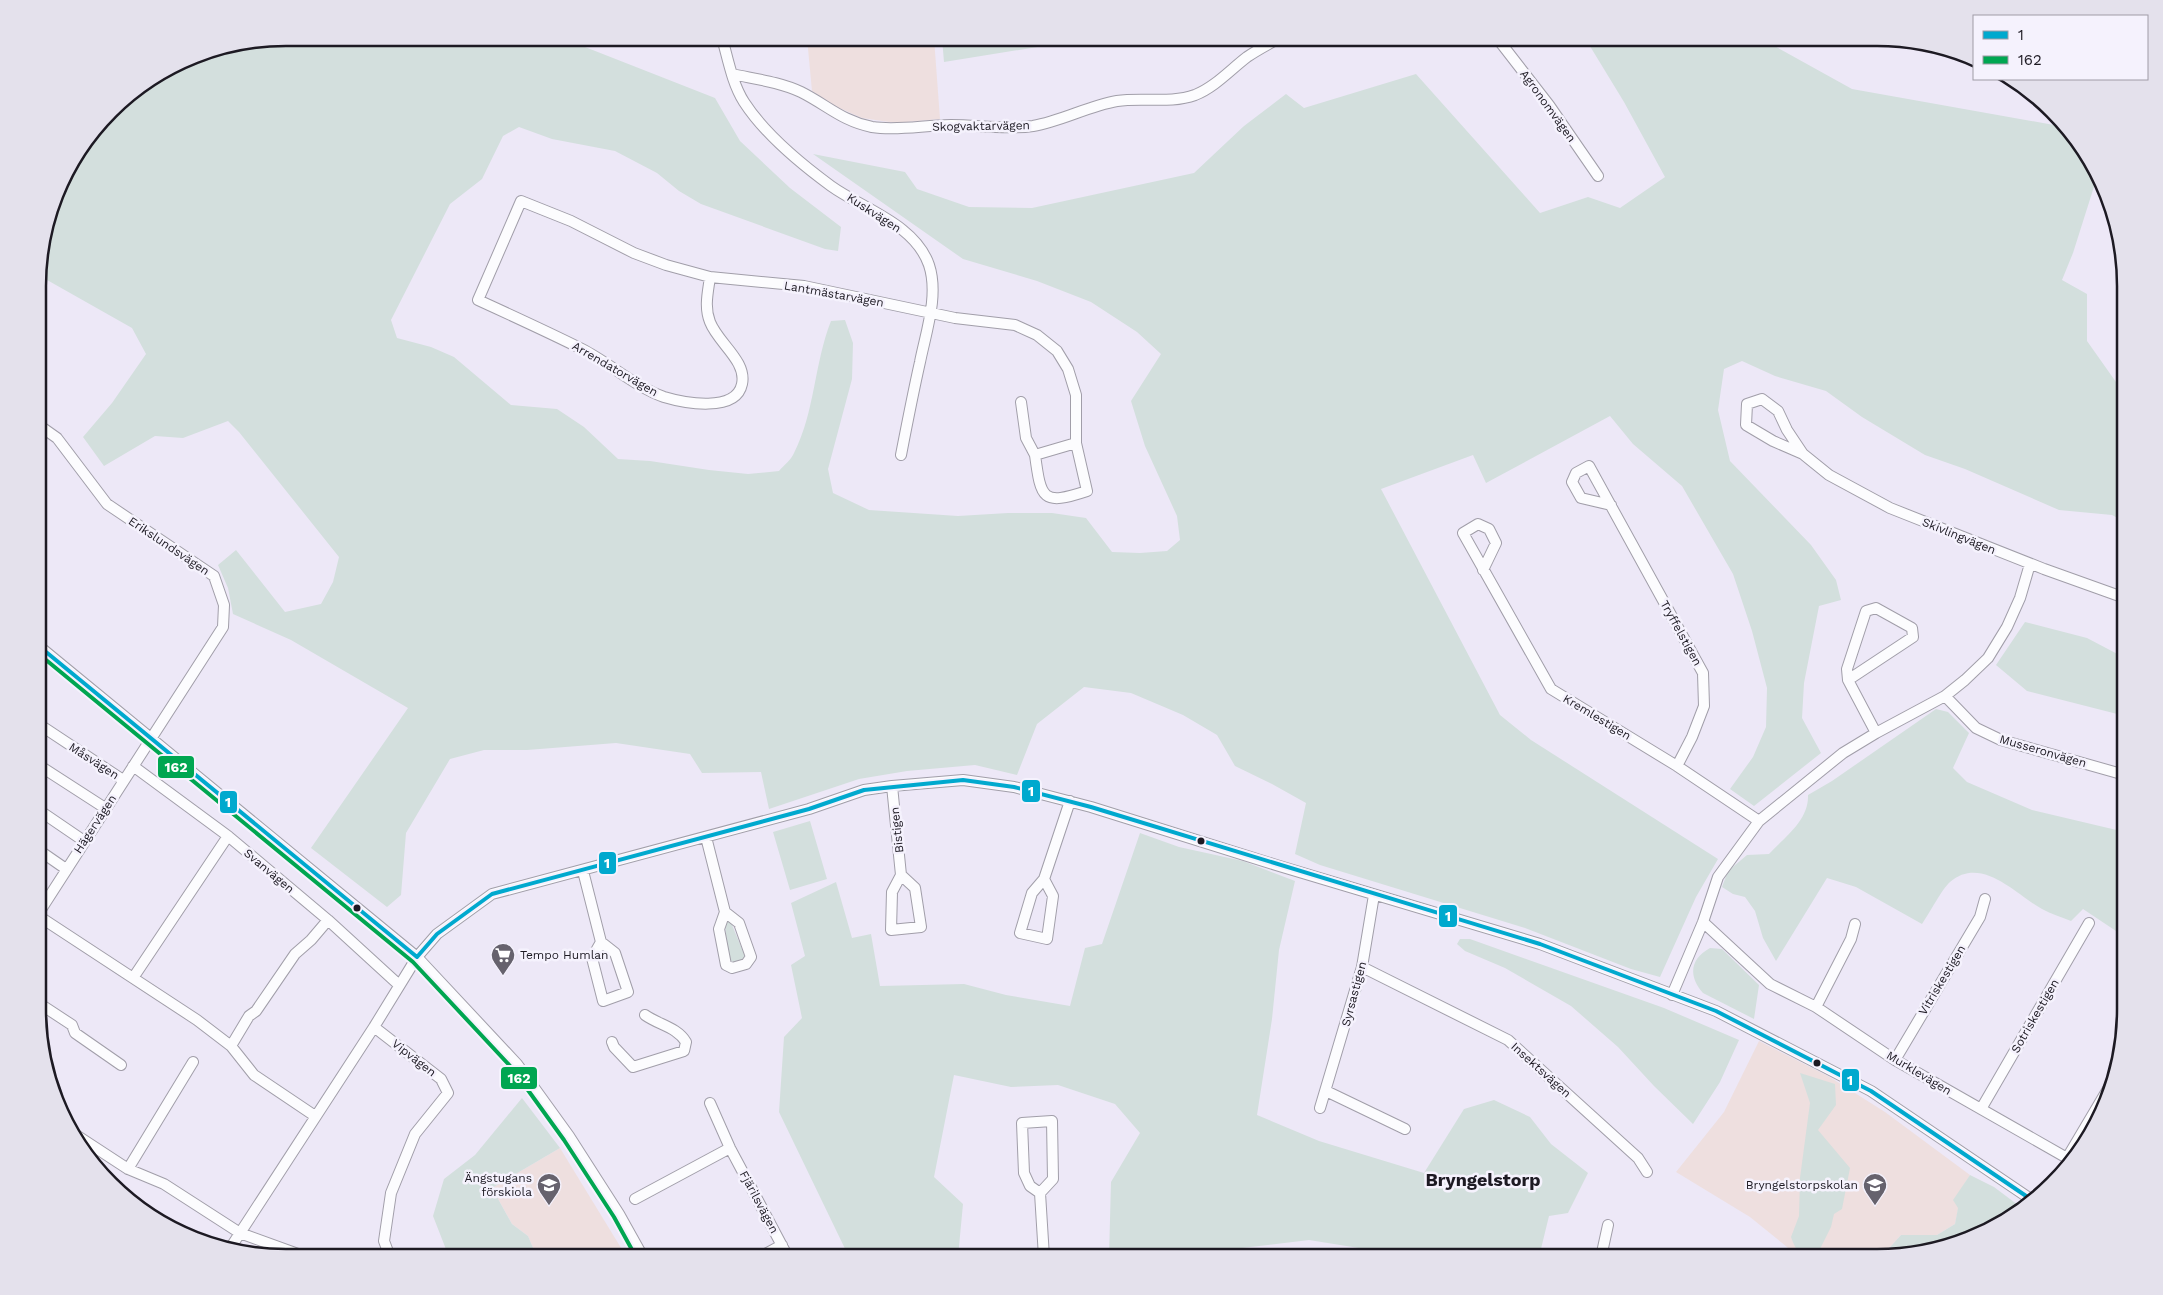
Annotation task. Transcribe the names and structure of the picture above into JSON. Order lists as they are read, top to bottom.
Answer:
{
  "streets": {
    "street": [
      "Agronomvägen",
      "Skogvaktarvägen",
      "Kuskvägen",
      "Lantmästarvägen",
      "Arrendatorvägen",
      "Skivlingvägen",
      "Erikslundsvägen",
      "Tryffelstigen",
      "Kremlestigen",
      "Musseronvägen",
      "Måsvägen",
      "Hägervägen",
      "Bistigen",
      "Svanvägen",
      "Vitriskestigen",
      "Syrsastigen",
      "Sotriskestigen",
      "Vipvägen",
      "Insektsvägen",
      "Murklevägen",
      "Fjärilsvägen"
    ]
  },
  "crossings": [
    ["Skogvaktarvägen", "Kuskvägen"],
    ["Kuskvägen", "Lantmästarvägen"],
    ["Lantmästarvägen", "Arrendatorvägen"],
    ["Erikslundsvägen", "Hägervägen"],
    ["Tryffelstigen", "Kremlestigen"],
    ["Måsvägen", "Hägervägen"],
    ["Hägervägen", "Svanvägen"],
    ["Vitriskestigen", "Murklevägen"],
    ["Syrsastigen", "Insektsvägen"],
    ["Sotriskestigen", "Murklevägen"]
  ],
  "districts": ["Bryngelstorp"],
  "places": {
    "supermarket": ["Tempo Humlan"],
    "school or university": ["Ängstugans förskiola", "Bryngelstorpskolan"]
  },
  "lines": ["transit line 1", "transit line 162"],
  "legend": ["1", "162"]
}
